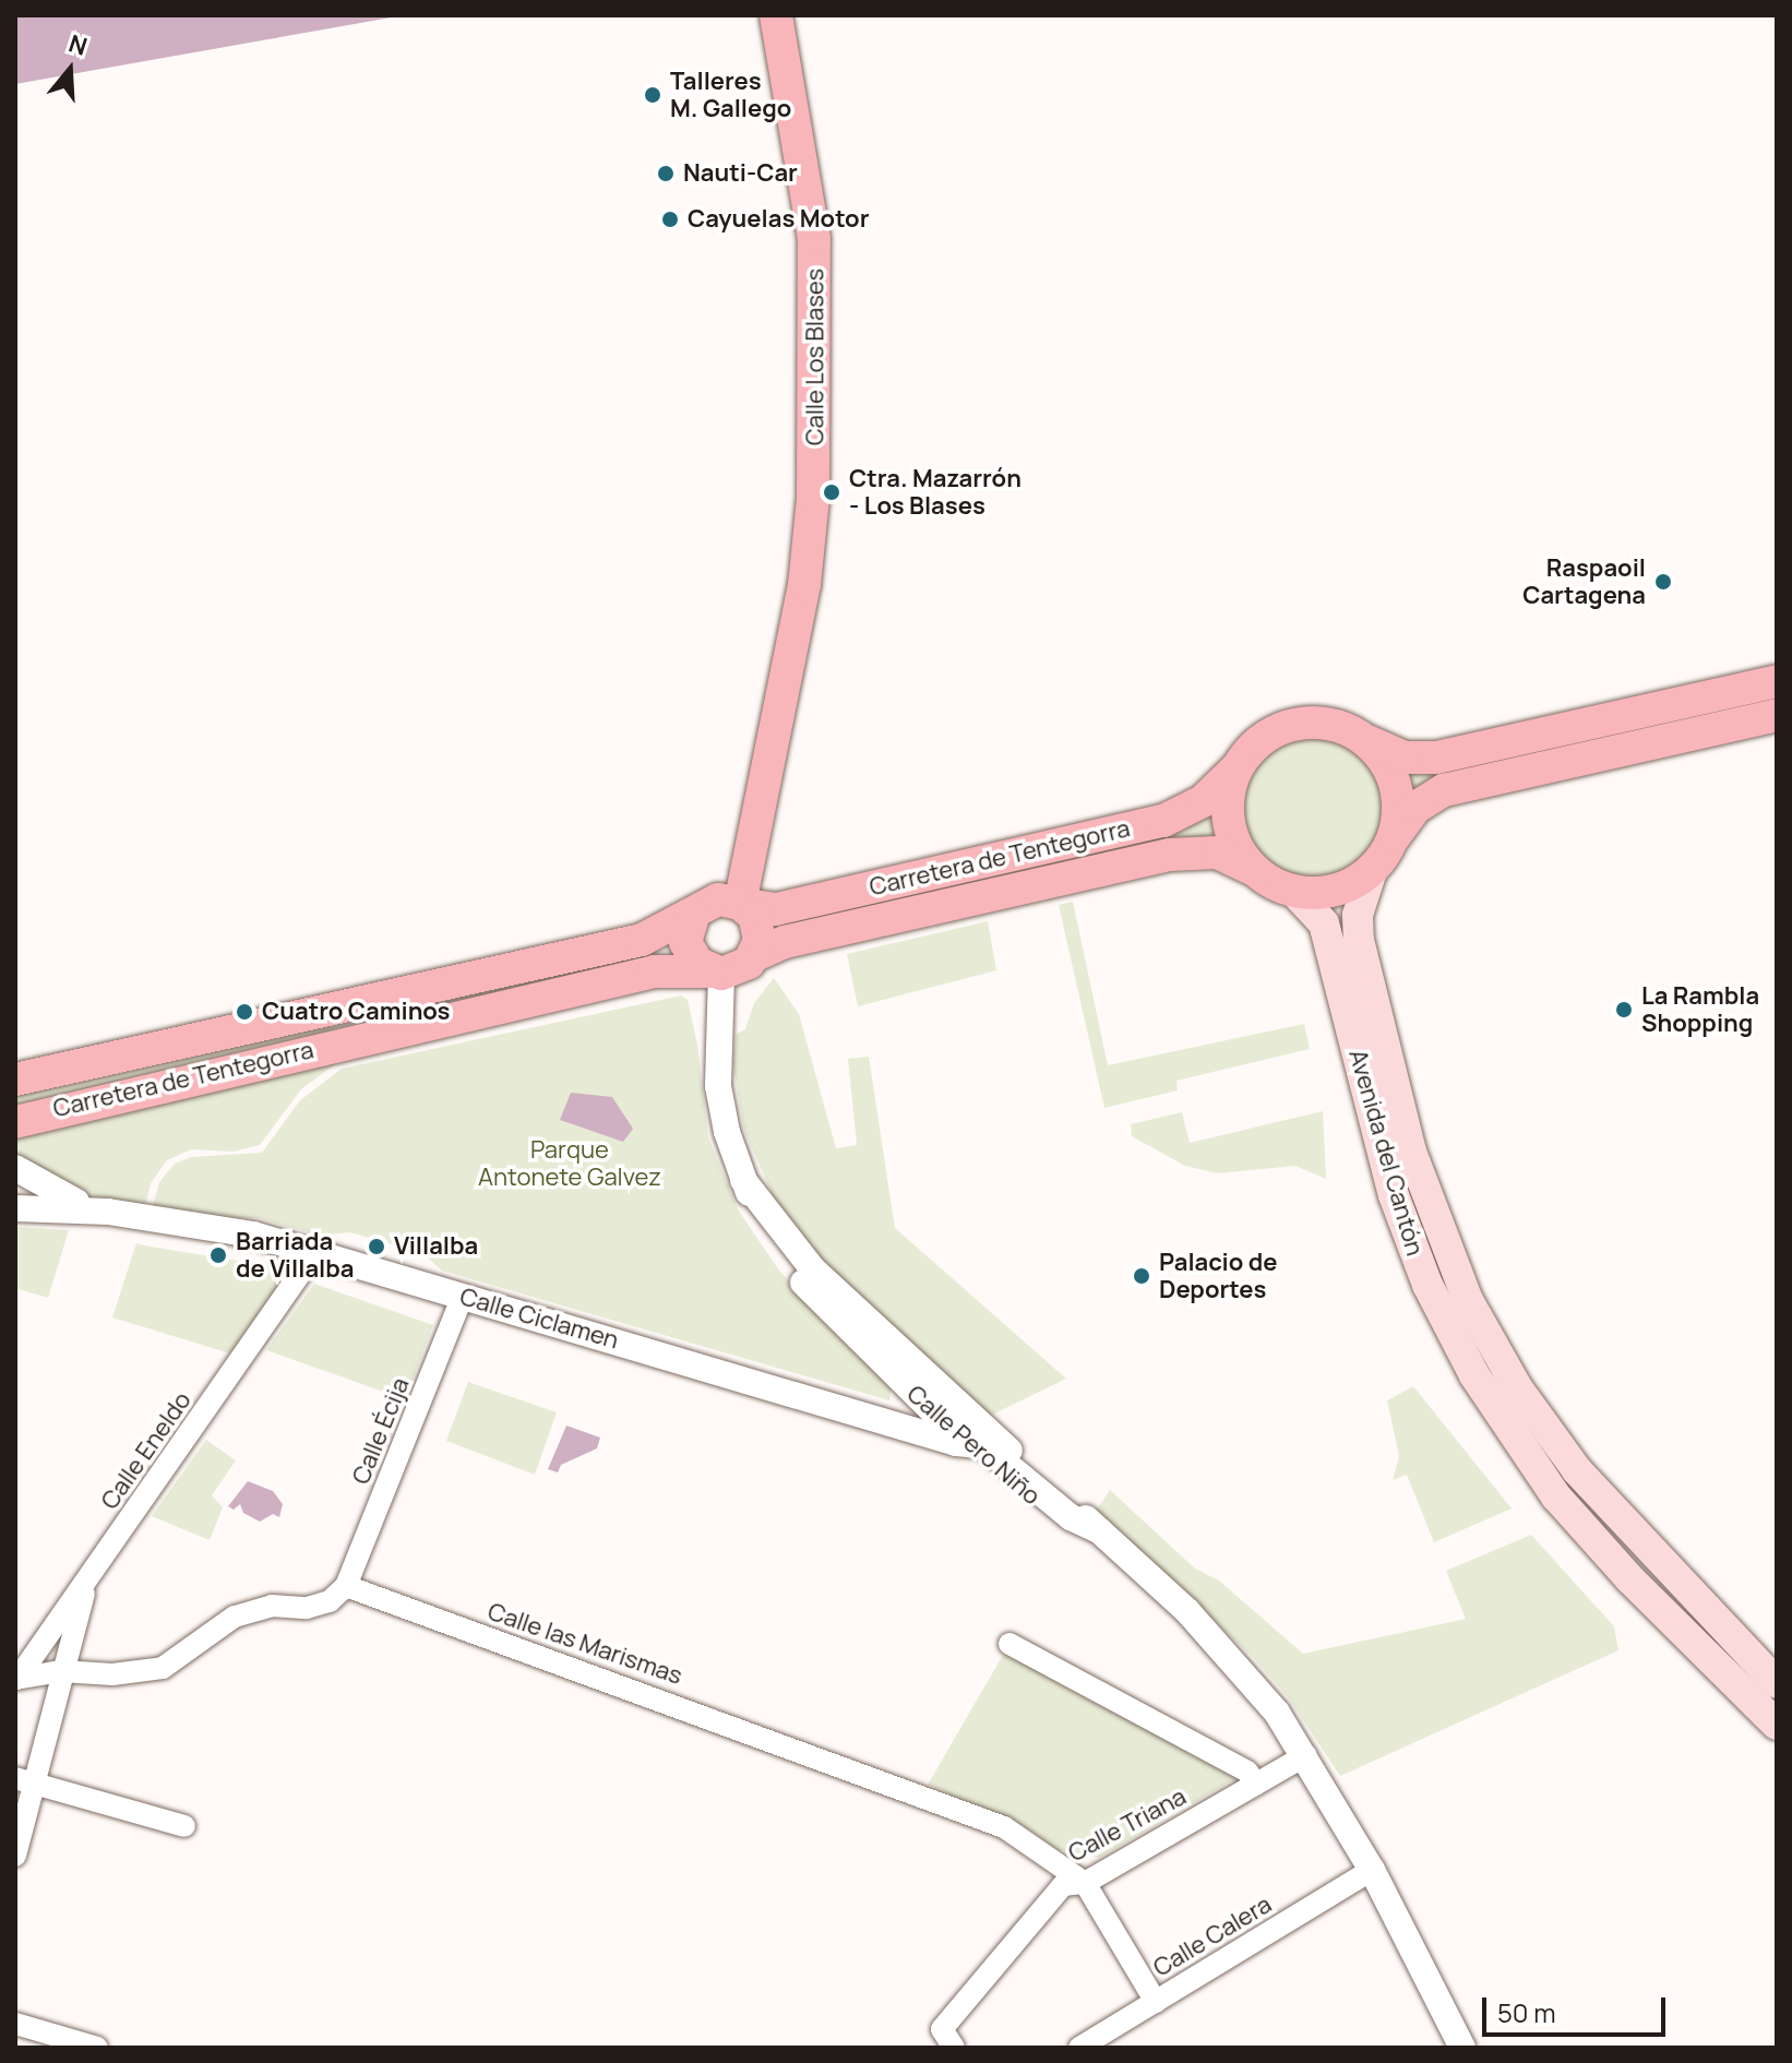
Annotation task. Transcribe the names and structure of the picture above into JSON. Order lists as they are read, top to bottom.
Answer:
{
  "streets": {
    "main road": ["Calle Los Blases", "Carretera de Tentegorra", "Avenida del Cantón"],
    "street": [
      "Calle Ciclamen",
      "Calle Écija",
      "Calle Pero Niño",
      "Calle Eneldo",
      "Calle las Marismas",
      "Calle Triana",
      "Calle Calera"
    ]
  },
  "crossings": [
    ["Calle Los Blases", "Carretera de Tentegorra"],
    ["Calle Los Blases", "Calle Pero Niño"],
    ["Carretera de Tentegorra", "Avenida del Cantón"],
    ["Carretera de Tentegorra", "Calle Pero Niño"],
    ["Calle Ciclamen", "Calle Écija"],
    ["Calle Ciclamen", "Calle Pero Niño"],
    ["Calle Ciclamen", "Calle Eneldo"],
    ["Calle Écija", "Calle las Marismas"],
    ["Calle Pero Niño", "Calle Triana"],
    ["Calle Pero Niño", "Calle Calera"],
    ["Calle las Marismas", "Calle Triana"]
  ],
  "parks": ["Parque Antonete Galvez"],
  "places": [
    "Talleres M. Gallego",
    "Nauti-Car",
    "Cayuelas Motor",
    "Ctra. Mazarrón - Los Blases",
    "Raspaoil Cartagena",
    "La Rambla Shopping",
    "Cuatro Caminos",
    "Villalba",
    "Barriada de Villalba",
    "Palacio de Deportes"
  ],
  "scale_bar": "50 m",
  "north": "top"
}
